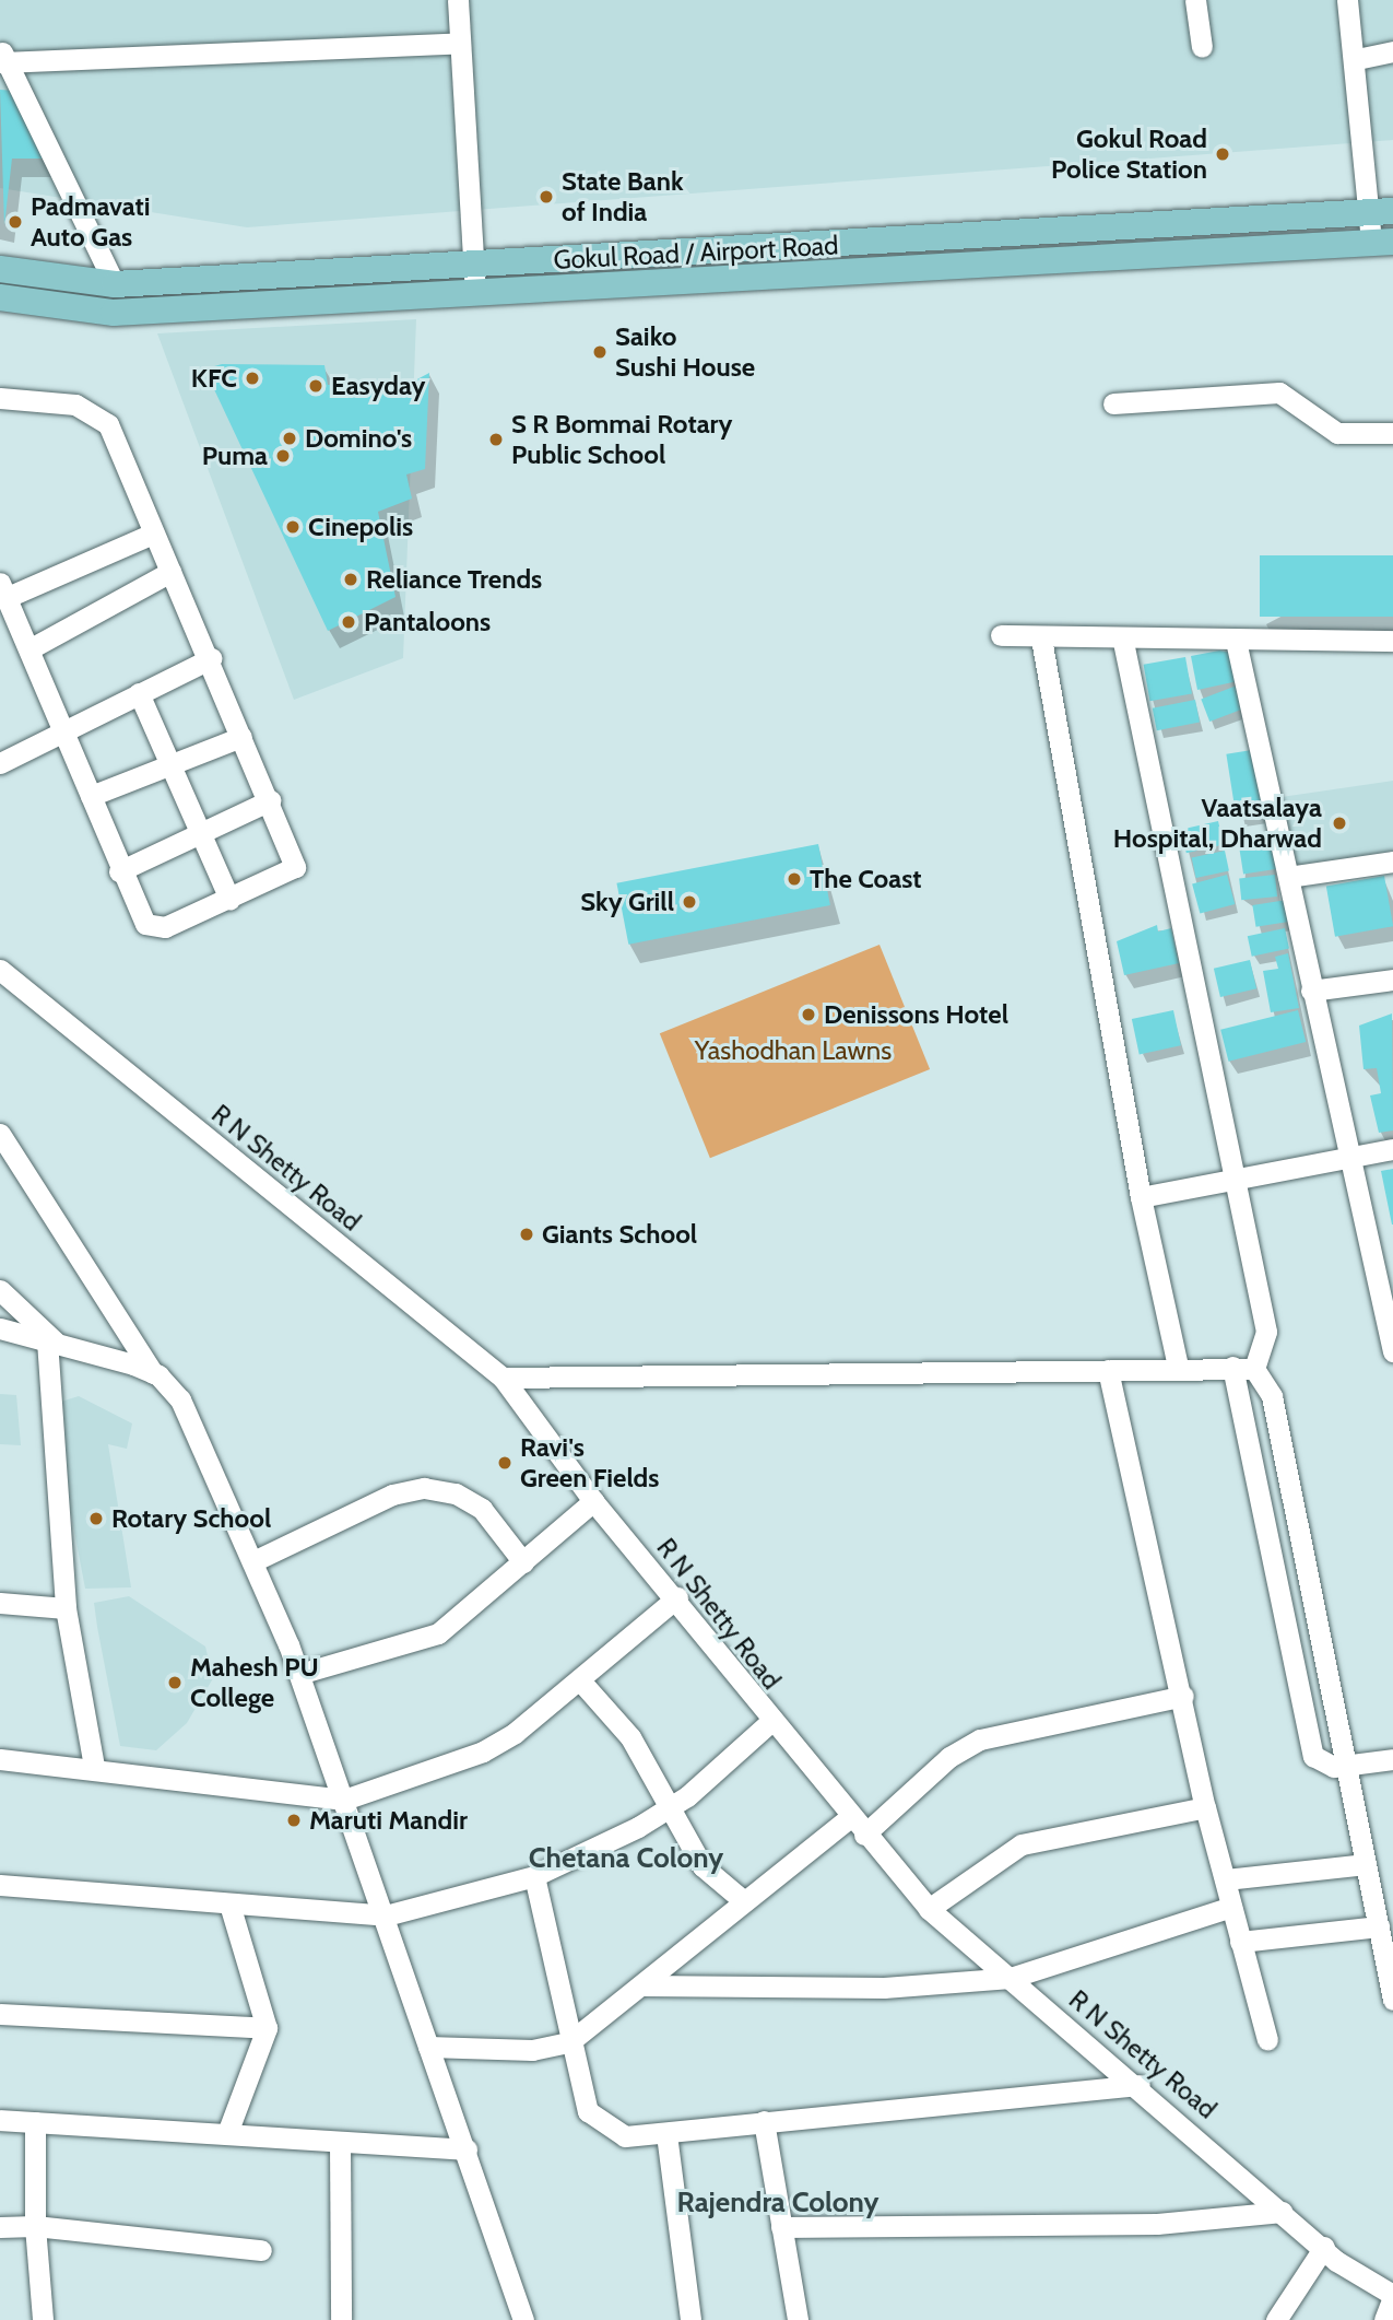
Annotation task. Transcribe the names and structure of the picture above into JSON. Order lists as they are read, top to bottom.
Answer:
{
  "streets": {
    "main road": ["Gokul Road / Airport Road"],
    "street": ["R N Shetty Road"]
  },
  "districts": ["Chetana Colony", "Rajendra Colony"],
  "parks": ["Yashodhan Lawns"],
  "places": [
    "Gokul Road Police Station",
    "State Bank of India",
    "Padmavati Auto Gas",
    "Saiko Sushi House",
    "KFC",
    "Easyday",
    "Domino's",
    "S R Bommai Rotary Public School",
    "Puma",
    "Cinepolis",
    "Reliance Trends",
    "Pantaloons",
    "Vaatsalaya Hospital, Dharwad",
    "The Coast",
    "Sky Grill",
    "Denissons Hotel",
    "Giants School",
    "Ravi's Green Fields",
    "Rotary School",
    "Mahesh PU College",
    "Maruti Mandir"
  ]
}
